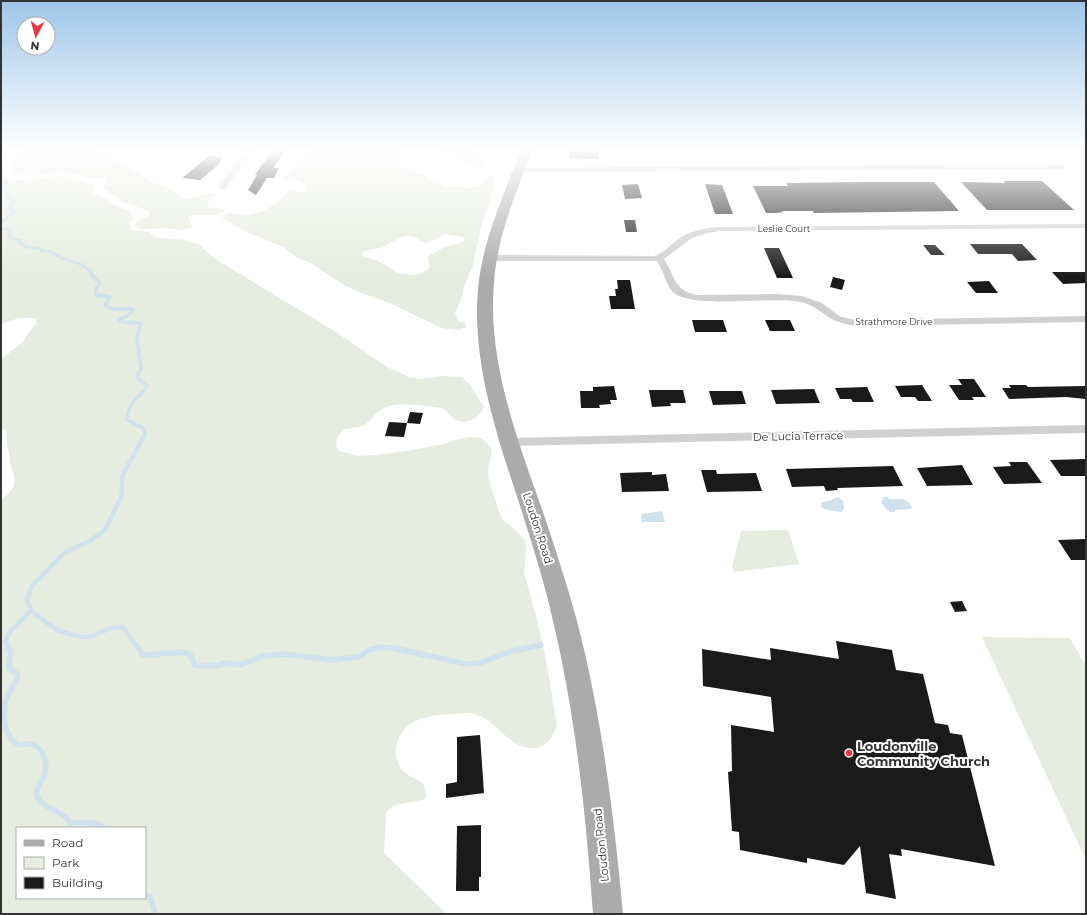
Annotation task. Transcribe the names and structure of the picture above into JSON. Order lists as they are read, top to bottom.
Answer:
{
  "streets": {
    "main road": ["Loudon Road"],
    "street": ["Leslie Court", "Strathmore Drive", "De Lucia Terrace"]
  },
  "crossings": [
    ["Leslie Court", "Strathmore Drive"],
    ["De Lucia Terrace", "Loudon Road"]
  ],
  "places": ["Loudonville Community Church"],
  "legend": ["Road", "Park", "Building"],
  "north": "bottom"
}
